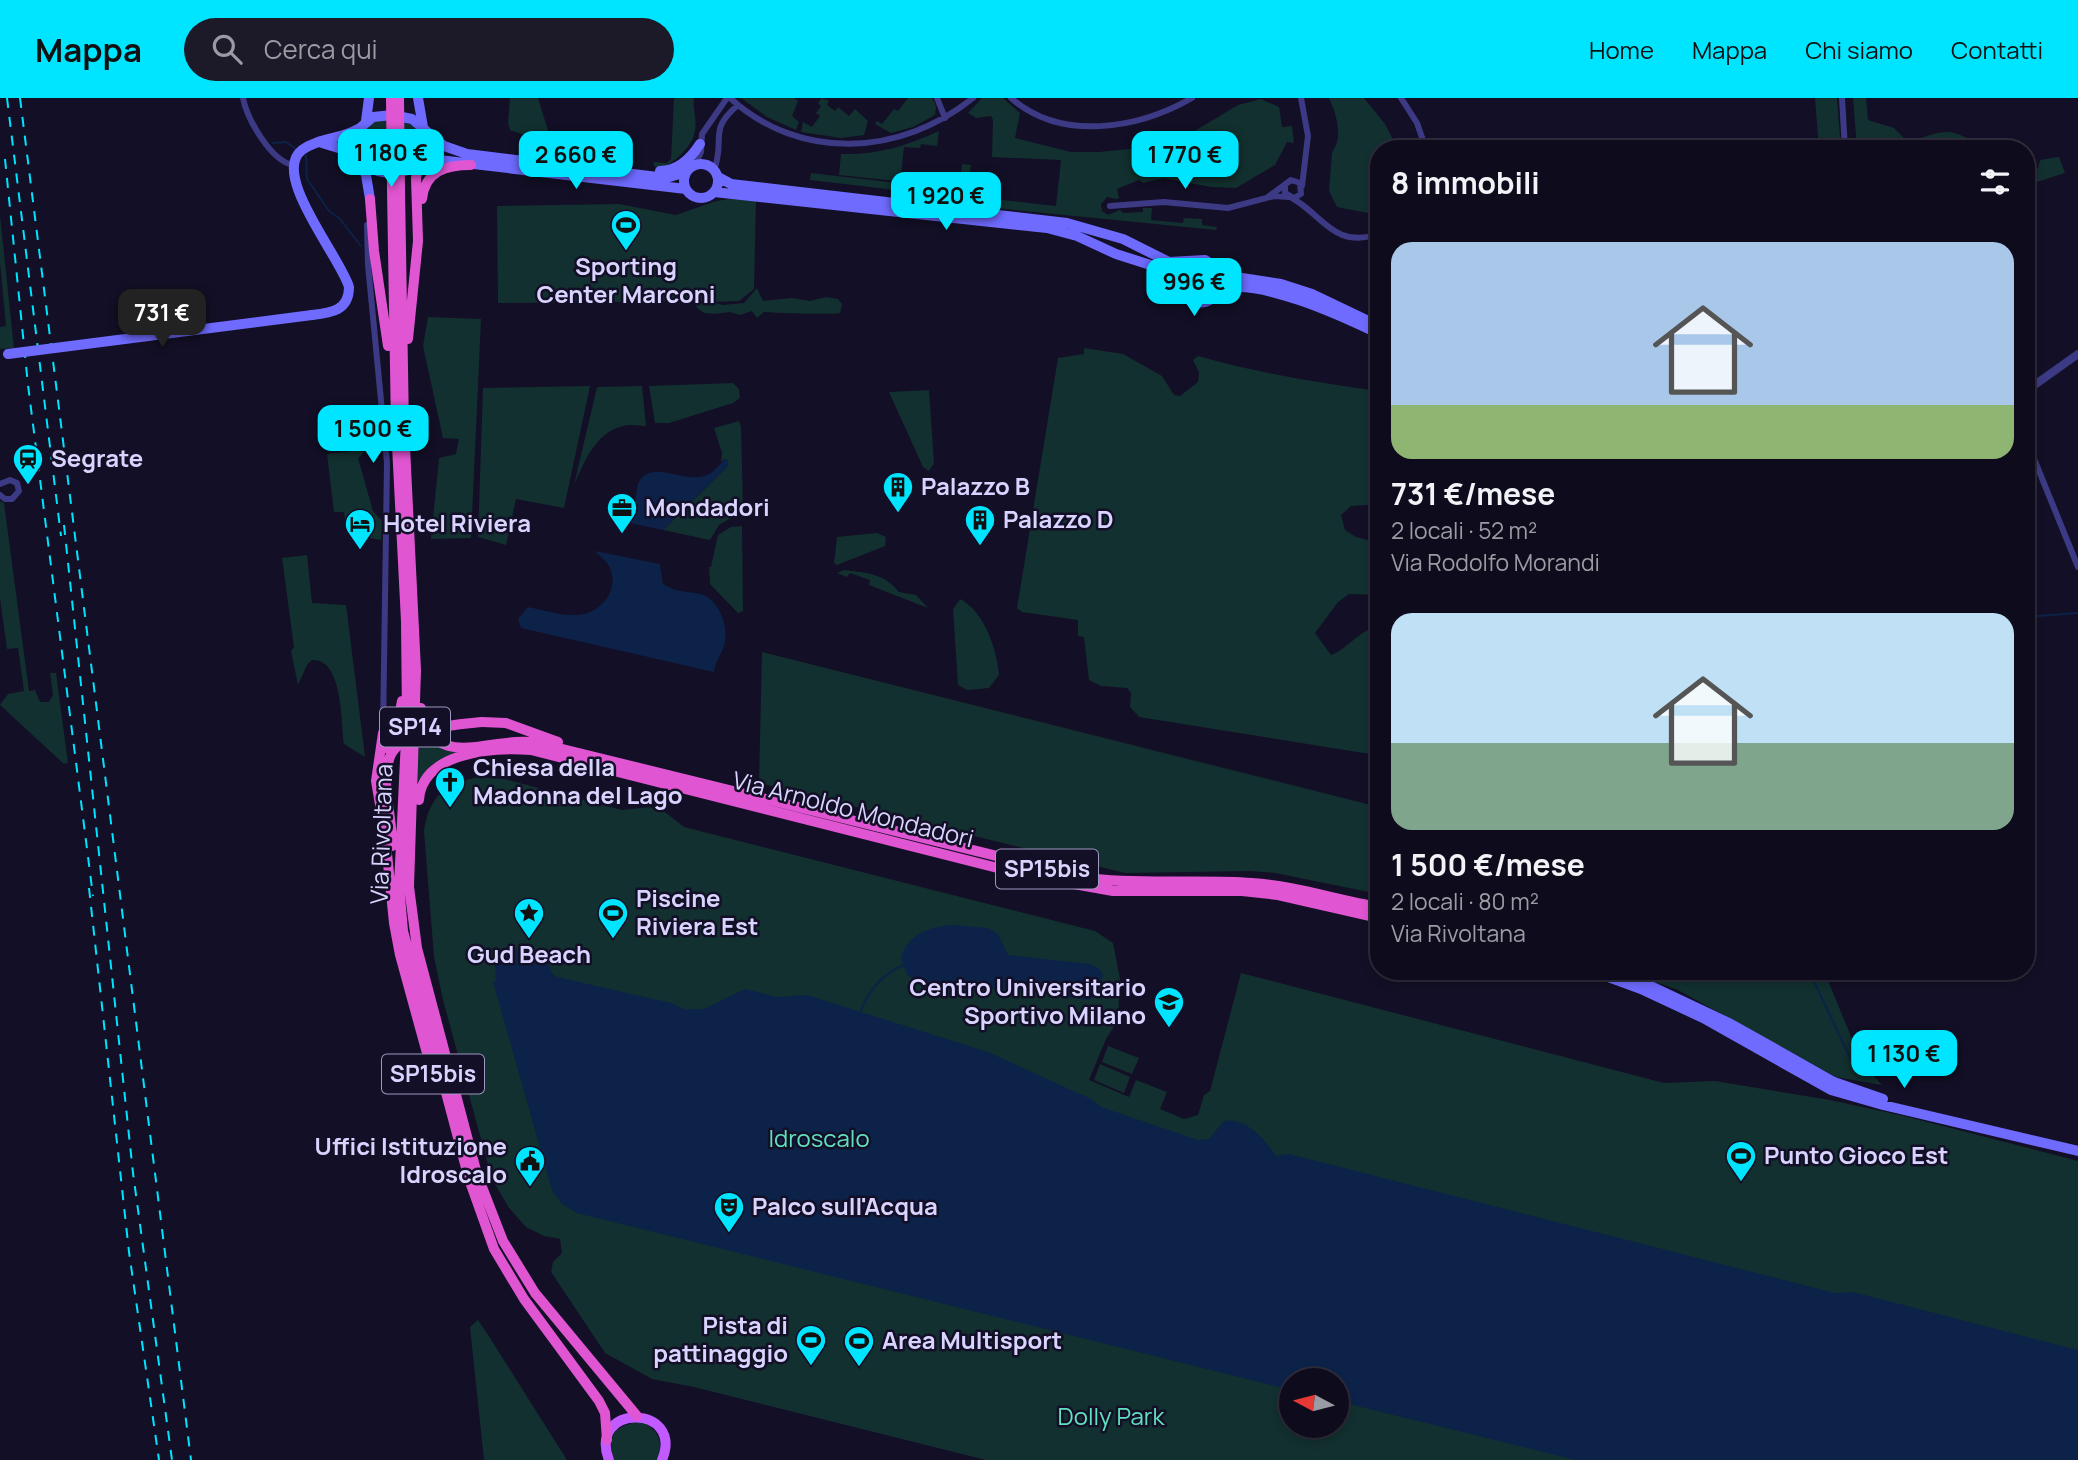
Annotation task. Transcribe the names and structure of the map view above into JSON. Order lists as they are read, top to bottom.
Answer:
{
  "streets": {
    "highway": [
      "SP14",
      "Via Arnoldo Mondadori",
      "Via Rivoltana",
      "SP15bis"
    ]
  },
  "crossings": [
    ["SP14", "Via Rivoltana"],
    ["SP14", "SP15bis"],
    ["Via Arnoldo Mondadori", "Via Rivoltana"],
    ["Via Arnoldo Mondadori", "SP15bis"],
    ["Via Rivoltana", "SP15bis"]
  ],
  "parks": ["Idroscalo", "Dolly Park"],
  "places": {
    "sports": [
      "Sporting Center Marconi",
      "Piscine Riviera Est",
      "Punto Gioco Est",
      "Pista di pattinaggio",
      "Area Multisport"
    ],
    "station": ["Segrate"],
    "building": ["Palazzo B", "Palazzo D"],
    "office": ["Mondadori"],
    "hotel": ["Hotel Riviera"],
    "church": ["Chiesa della Madonna del Lago"],
    "place": ["Gud Beach"],
    "school or university": ["Centro Universitario Sportivo Milano"],
    "public building": ["Uffici Istituzione Idroscalo"],
    "theatre": ["Palco sull'Acqua"]
  },
  "north": "left",
  "page": {
    "header": "Mappa",
    "search": "Cerca qui",
    "nav": [
      "Home",
      "Mappa",
      "Chi siamo",
      "Contatti"
    ],
    "price": [
      "1 180 €",
      "2 660 €",
      "1 770 €",
      "1 920 €",
      "996 €",
      "731 €",
      "1 500 €",
      "1 130 €"
    ],
    "heading": "8 immobili",
    "list": [
      {
        "name": "731 €/mese",
        "note": "2 locali · 52 m² · Via Rodolfo Morandi"
      },
      {
        "name": "1 500 €/mese",
        "note": "2 locali · 80 m² · Via Rivoltana"
      }
    ]
  }
}
